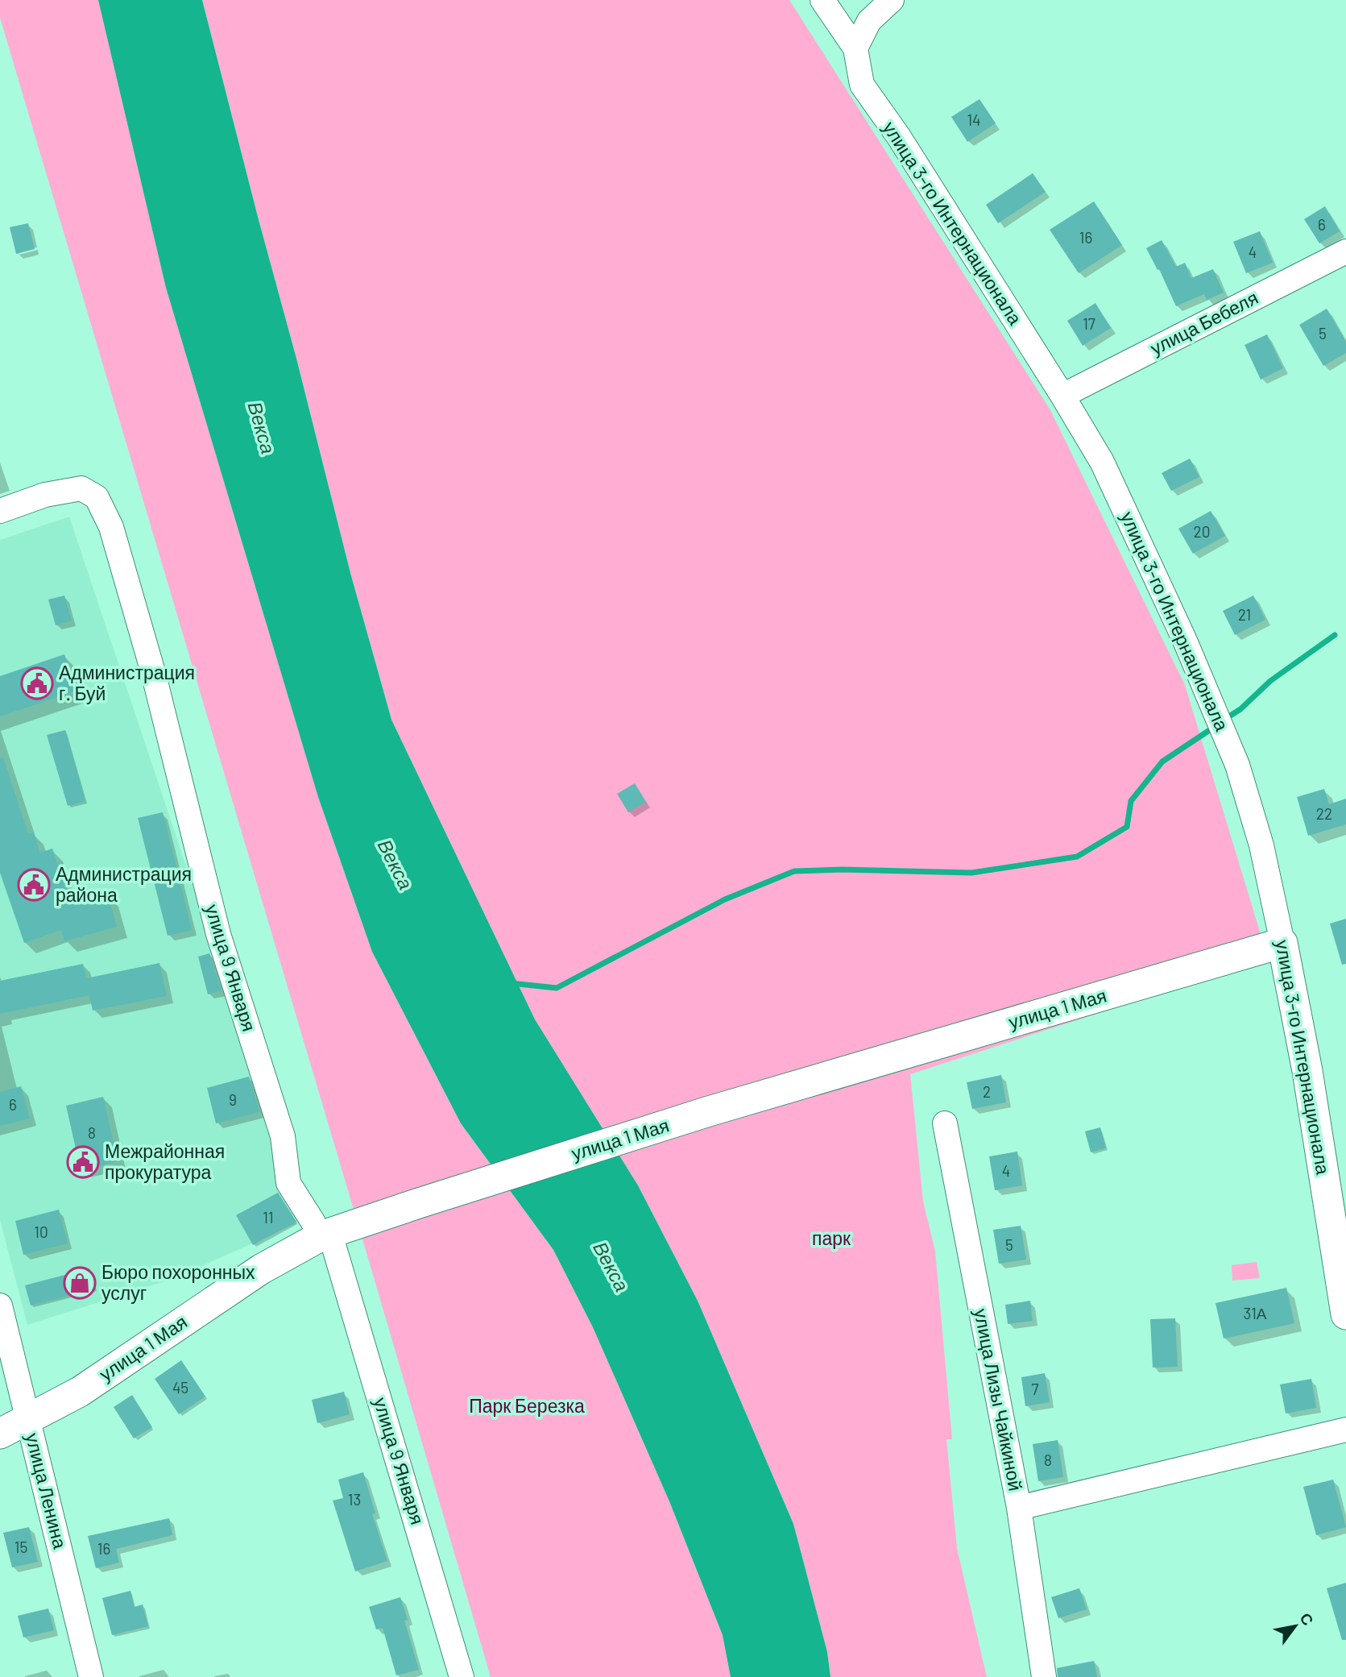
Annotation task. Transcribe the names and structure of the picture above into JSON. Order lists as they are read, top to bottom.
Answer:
{
  "streets": {
    "main road": ["улица 3-го Интернационала", "улица 1 Мая"],
    "street": [
      "улица Бебеля",
      "улица 9 Января",
      "улица Лизы Чайкиной",
      "улица Ленина"
    ]
  },
  "crossings": [
    ["улица 3-го Интернационала", "улица Бебеля"],
    ["улица 3-го Интернационала", "улица 1 Мая"],
    ["улица 1 Мая", "улица Ленина"]
  ],
  "water": ["Векса"],
  "parks": ["парк", "Парк Березка"],
  "places": {
    "public building": ["Администрация г. Буй", "Администрация района", "Межрайонная прокуратура"],
    "shop": ["Бюро похоронных услуг"]
  },
  "house_numbers": [
    "14",
    "6",
    "16",
    "4",
    "17",
    "5",
    "20",
    "21",
    "22",
    "2",
    "9",
    "6",
    "8",
    "4",
    "11",
    "10",
    "5",
    "31А",
    "45",
    "7",
    "8",
    "13",
    "15",
    "16"
  ],
  "north": "top right"
}
